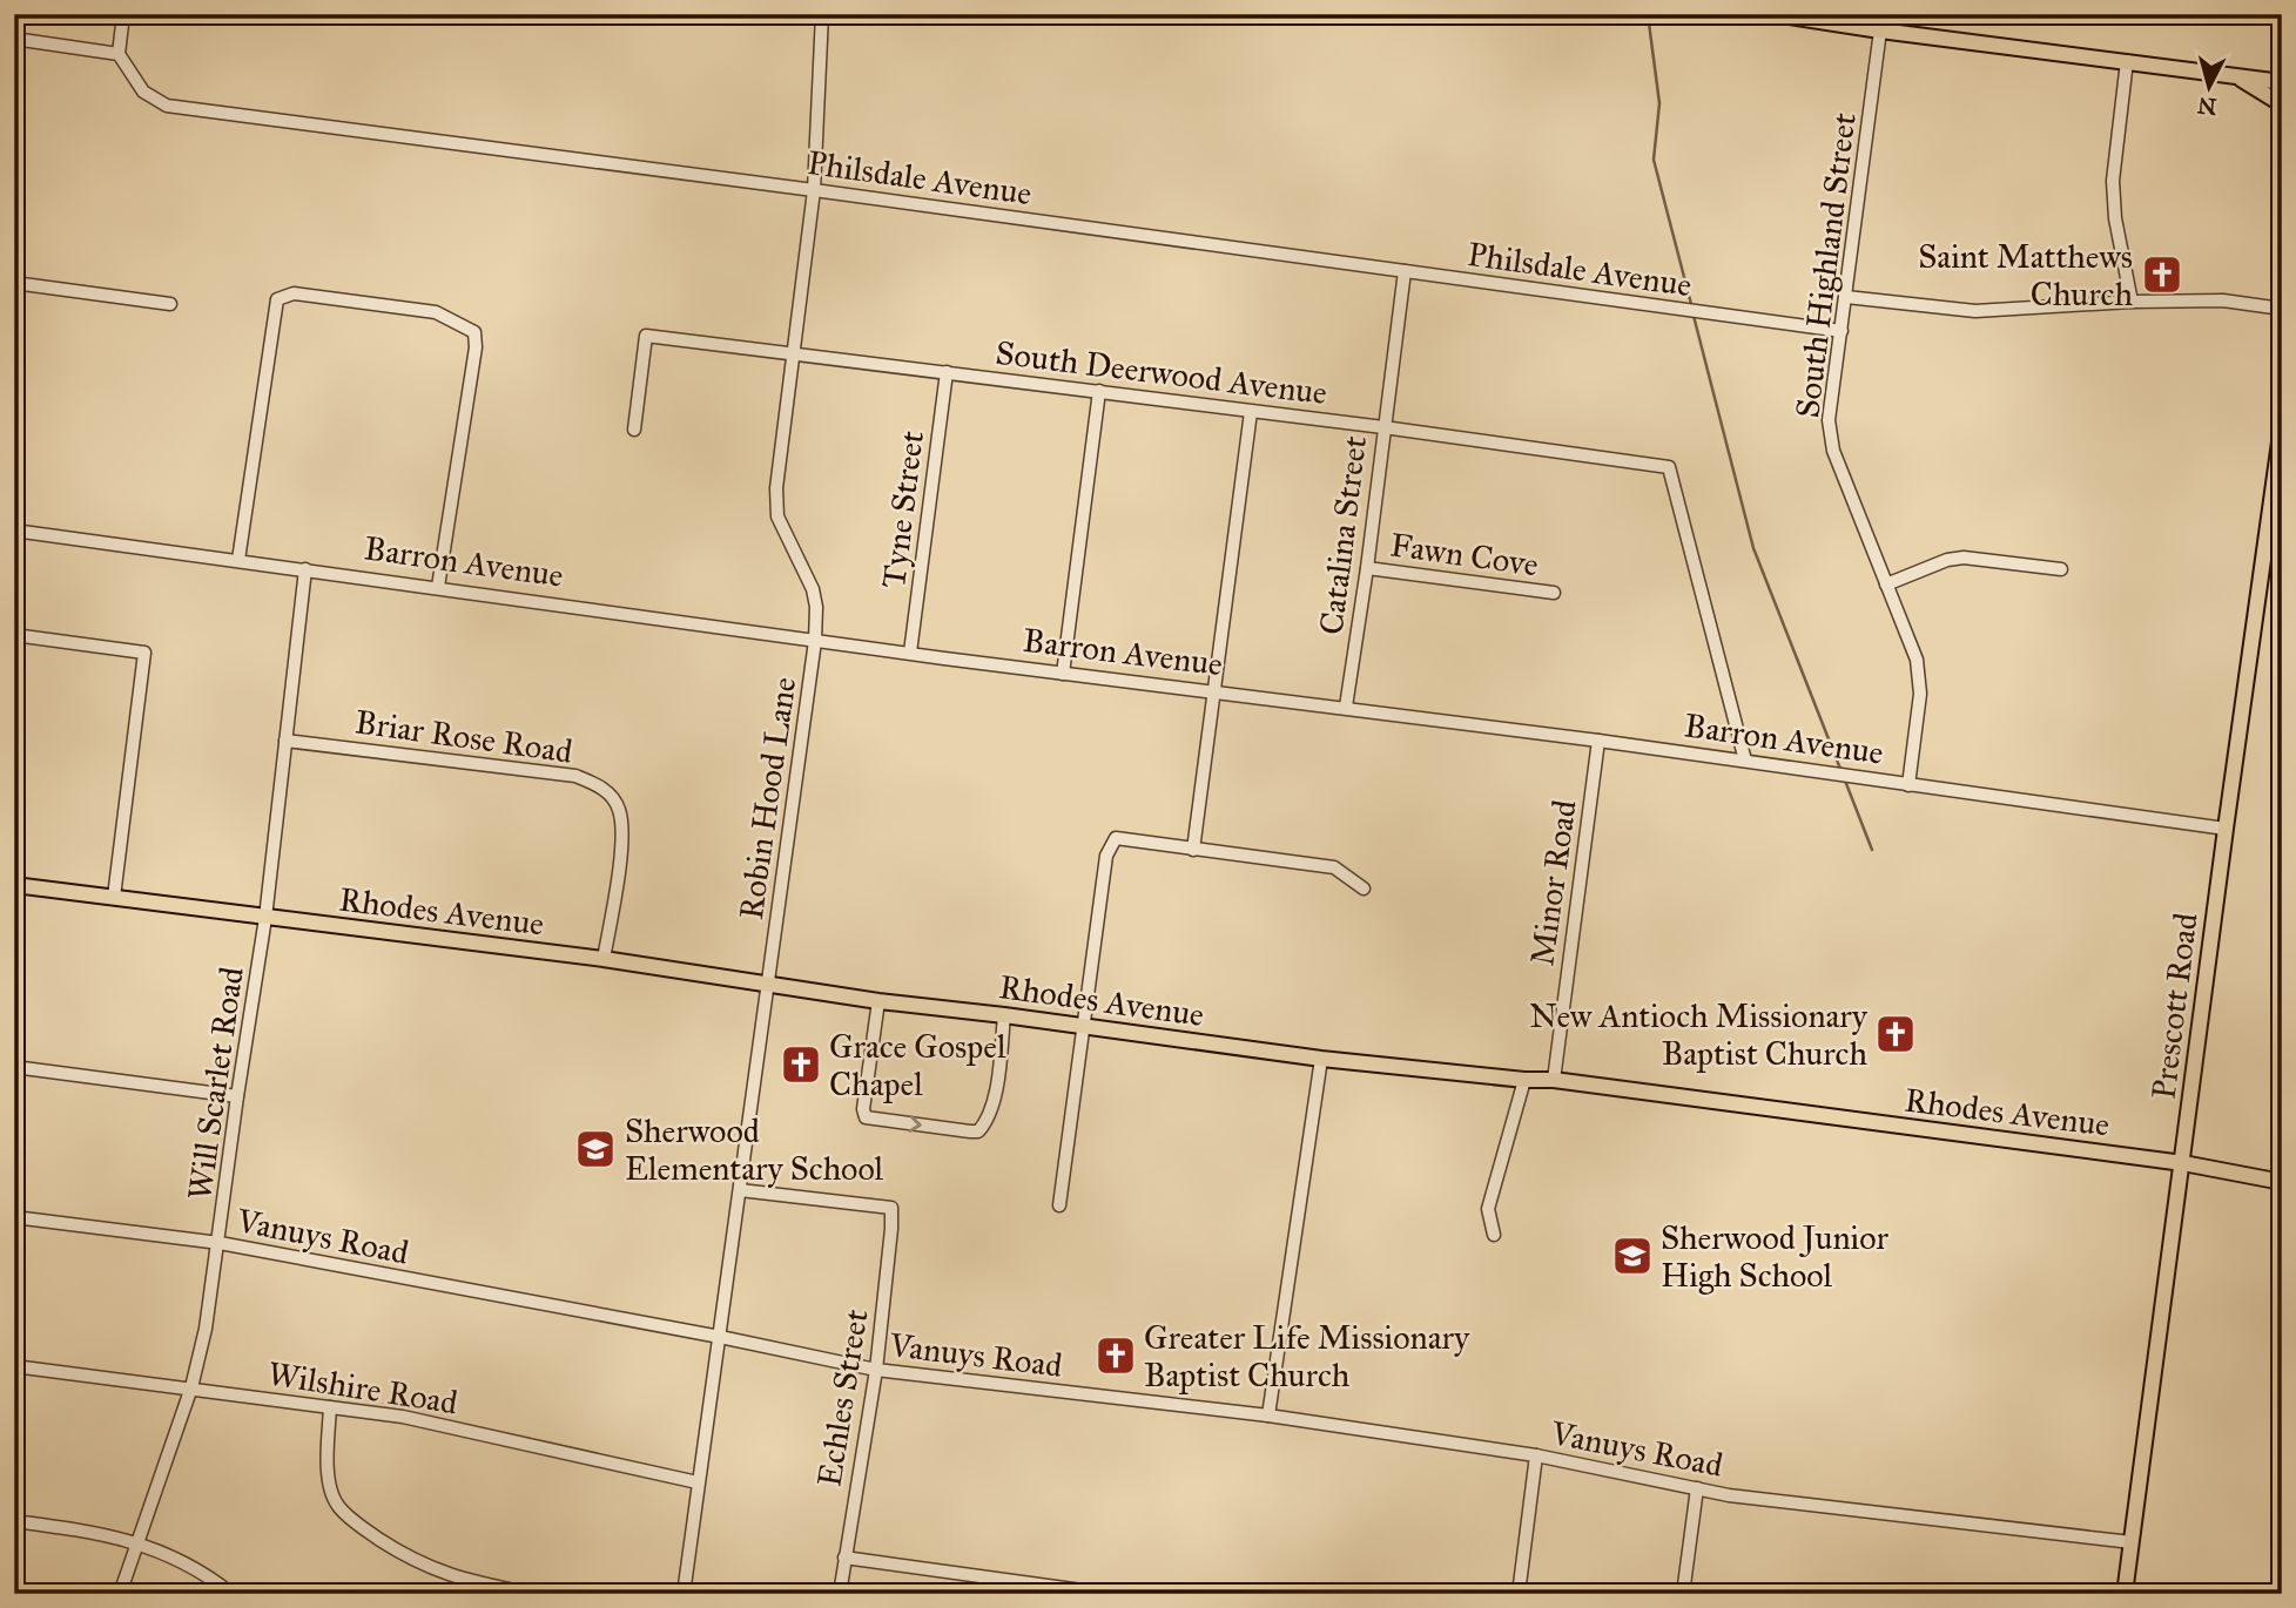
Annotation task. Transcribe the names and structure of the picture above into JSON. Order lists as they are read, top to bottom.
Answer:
{
  "streets": {
    "main road": ["Rhodes Avenue", "Prescott Road"],
    "street": [
      "Philsdale Avenue",
      "South Highland Street",
      "South Deerwood Avenue",
      "Tyne Street",
      "Catalina Street",
      "Fawn Cove",
      "Barron Avenue",
      "Briar Rose Road",
      "Robin Hood Lane",
      "Minor Road",
      "Will Scarlet Road",
      "Vanuys Road",
      "Wilshire Road",
      "Echles Street"
    ]
  },
  "crossings": [
    ["Philsdale Avenue", "South Highland Street"],
    ["Philsdale Avenue", "Catalina Street"],
    ["Philsdale Avenue", "Robin Hood Lane"],
    ["South Highland Street", "Barron Avenue"],
    ["South Deerwood Avenue", "Tyne Street"],
    ["South Deerwood Avenue", "Catalina Street"],
    ["South Deerwood Avenue", "Barron Avenue"],
    ["South Deerwood Avenue", "Robin Hood Lane"],
    ["Tyne Street", "Barron Avenue"],
    ["Catalina Street", "Fawn Cove"],
    ["Catalina Street", "Barron Avenue"],
    ["Barron Avenue", "Robin Hood Lane"],
    ["Barron Avenue", "Minor Road"],
    ["Barron Avenue", "Prescott Road"],
    ["Barron Avenue", "Will Scarlet Road"],
    ["Briar Rose Road", "Rhodes Avenue"],
    ["Briar Rose Road", "Will Scarlet Road"],
    ["Robin Hood Lane", "Rhodes Avenue"],
    ["Robin Hood Lane", "Vanuys Road"],
    ["Robin Hood Lane", "Wilshire Road"],
    ["Robin Hood Lane", "Echles Street"],
    ["Minor Road", "Rhodes Avenue"],
    ["Rhodes Avenue", "Prescott Road"],
    ["Rhodes Avenue", "Will Scarlet Road"],
    ["Prescott Road", "Vanuys Road"],
    ["Will Scarlet Road", "Vanuys Road"],
    ["Will Scarlet Road", "Wilshire Road"],
    ["Vanuys Road", "Echles Street"]
  ],
  "places": {
    "church": [
      "Saint Matthews Church",
      "New Antioch Missionary Baptist Church",
      "Grace Gospel Chapel",
      "Greater Life Missionary Baptist Church"
    ],
    "school or university": ["Sherwood Elementary School", "Sherwood Junior High School"]
  },
  "north": "bottom"
}
